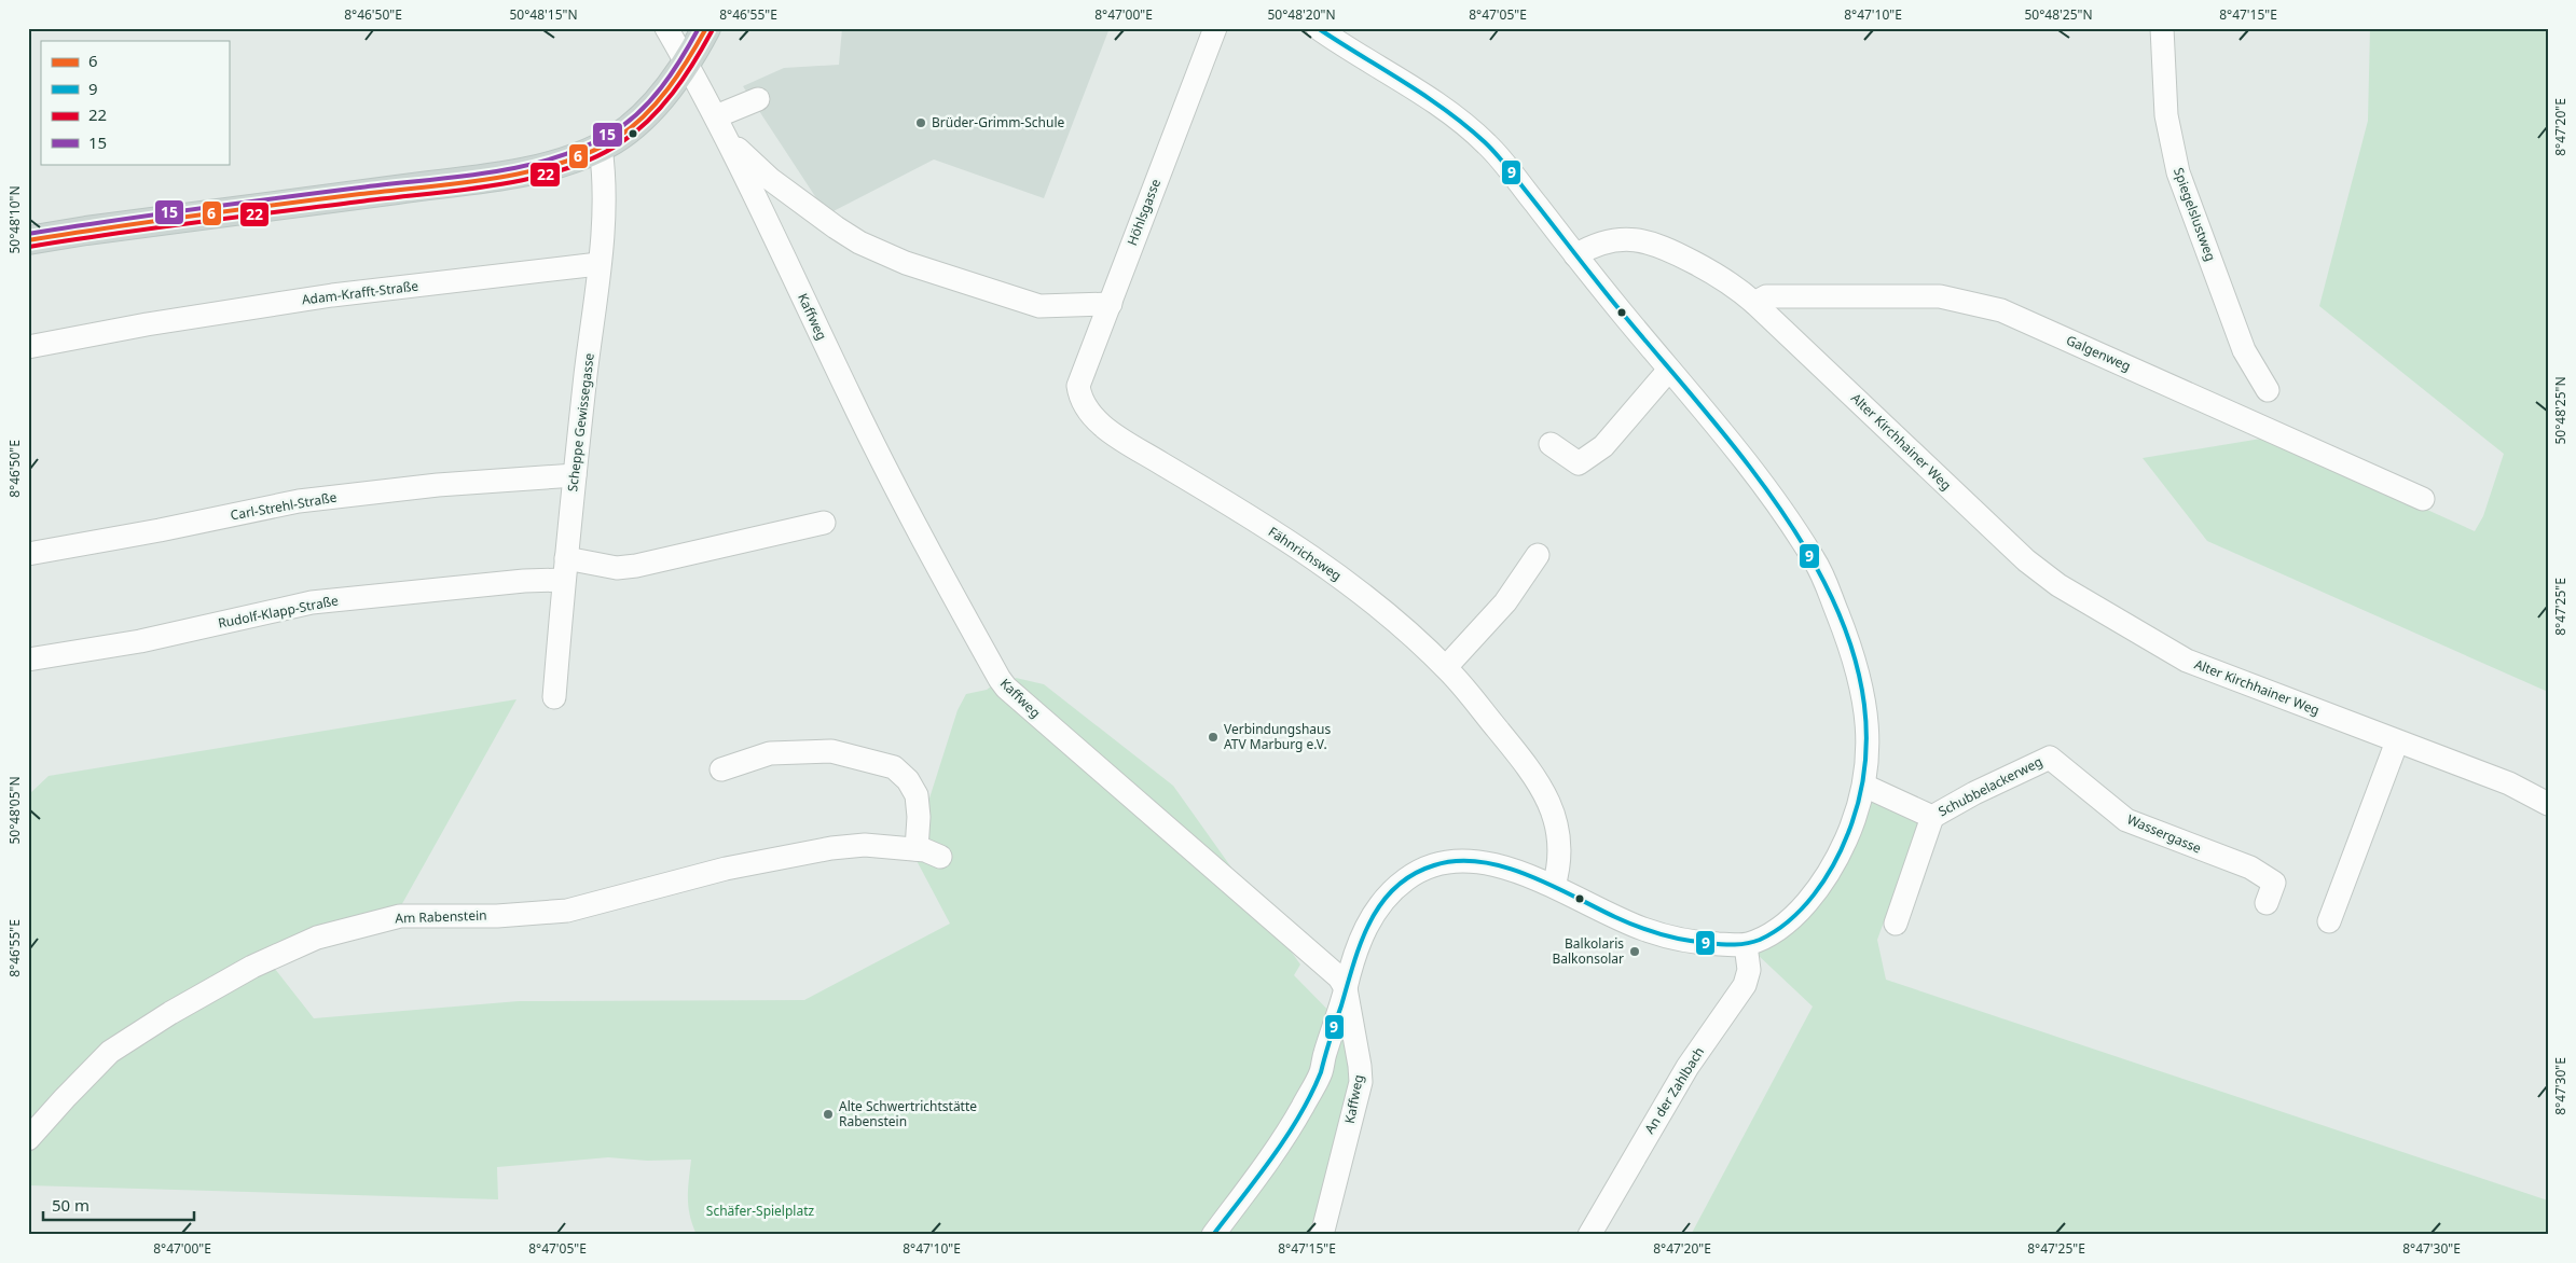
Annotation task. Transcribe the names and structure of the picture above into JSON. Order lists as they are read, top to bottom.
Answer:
{
  "streets": {
    "street": [
      "Höhlsgasse",
      "Spiegelslustweg",
      "Adam-Krafft-Straße",
      "Kaffweg",
      "Galgenweg",
      "Scheppe Gewissegasse",
      "Alter Kirchhainer Weg",
      "Carl-Strehl-Straße",
      "Fähnrichsweg",
      "Rudolf-Klapp-Straße",
      "Schubbelackerweg",
      "Wassergasse",
      "Am Rabenstein",
      "An der Zahlbach"
    ]
  },
  "crossings": [
    ["Höhlsgasse", "Fähnrichsweg"],
    ["Adam-Krafft-Straße", "Scheppe Gewissegasse"],
    ["Galgenweg", "Alter Kirchhainer Weg"],
    ["Scheppe Gewissegasse", "Carl-Strehl-Straße"],
    ["Scheppe Gewissegasse", "Rudolf-Klapp-Straße"],
    ["Schubbelackerweg", "Wassergasse"]
  ],
  "parks": ["Schäfer-Spielplatz"],
  "places": [
    "Brüder-Grimm-Schule",
    "Verbindungshaus ATV Marburg e.V.",
    "Balkolaris Balkonsolar",
    "Alte Schwertrichtstätte Rabenstein"
  ],
  "lines": [
    "transit line 6",
    "transit line 9",
    "transit line 15",
    "transit line 22"
  ],
  "legend": [
    "6",
    "9",
    "22",
    "15"
  ],
  "scale_bar": "50 m",
  "coordinates": [
    "8°46'50\"E",
    "50°48'15\"N",
    "8°46'55\"E",
    "8°47'00\"E",
    "50°48'20\"N",
    "8°47'05\"E",
    "8°47'10\"E",
    "50°48'25\"N",
    "8°47'15\"E",
    "8°47'20\"E",
    "50°48'10\"N",
    "8°47'25\"E",
    "50°48'05\"N",
    "8°47'30\"E"
  ]
}
